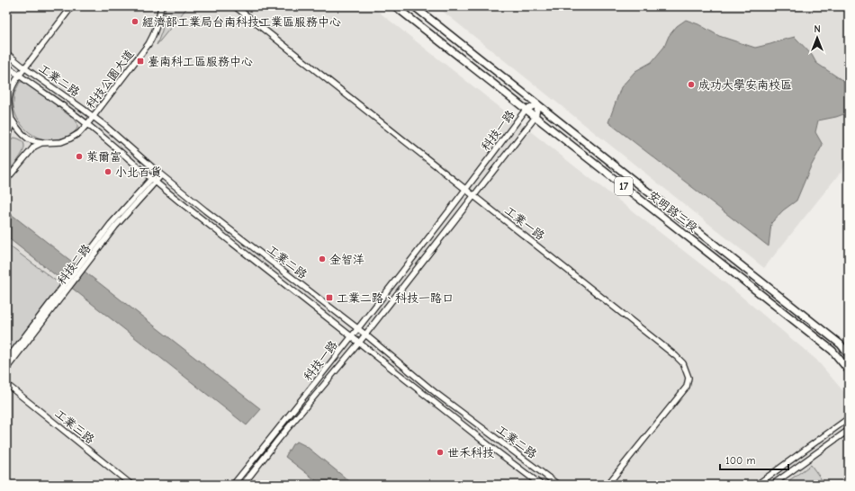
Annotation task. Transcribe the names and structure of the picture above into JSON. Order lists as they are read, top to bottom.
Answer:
{
  "streets": {
    "main road": ["17", "安明路三段"],
    "street": [
      "科技公園大道",
      "工業二路",
      "科技一路",
      "工業一路",
      "科技二路",
      "工業三路"
    ]
  },
  "crossings": [
    ["科技公園大道", "工業二路"],
    ["工業二路", "科技一路"],
    ["工業二路", "科技二路"],
    ["科技一路", "安明路三段"],
    ["科技一路", "工業一路"]
  ],
  "places": {
    "other": [
      "經濟部工業局台南科技工業區服務中心",
      "成功大學安南校區",
      "萊爾富",
      "小北百貨",
      "金智洋",
      "世禾科技"
    ],
    "transit": ["臺南科工區服務中心", "工業二路、科技一路口"]
  },
  "scale_bar": "100 m",
  "north": "top"
}
